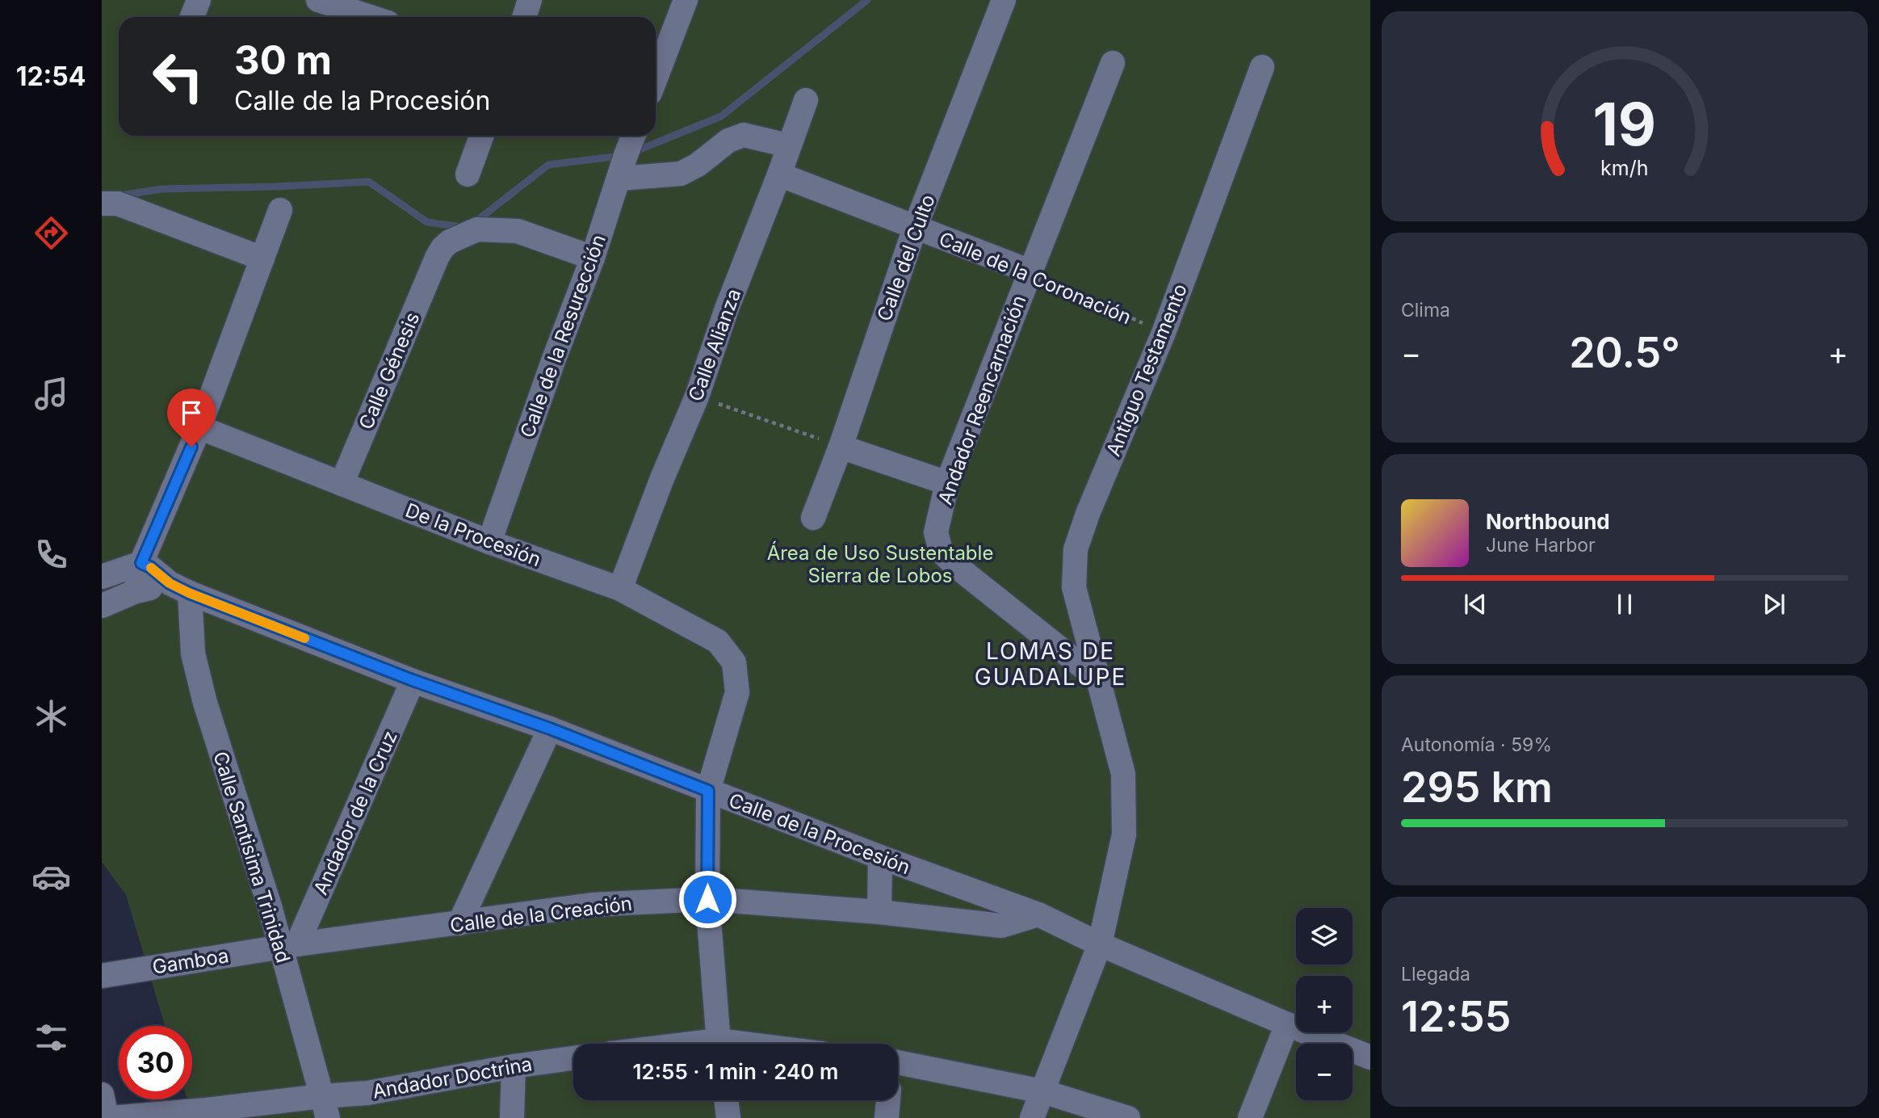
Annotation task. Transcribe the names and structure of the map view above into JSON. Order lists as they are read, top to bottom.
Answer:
{
  "streets": {
    "street": [
      "Calle del Culto",
      "Calle de la Coronación",
      "Calle de la Resurección",
      "Calle Alianza",
      "Antiguo Testamento",
      "Calle Génesis",
      "Andador Reencarnación",
      "De la Procesión",
      "Andador de la Cruz",
      "Calle de la Procesión",
      "Calle Santisima Trinidad",
      "Calle de la Creación",
      "Gamboa",
      "Andador Doctrina"
    ]
  },
  "crossings": [
    ["Calle del Culto", "Calle de la Coronación"],
    ["Calle de la Coronación", "Calle Alianza"],
    ["Calle de la Coronación", "Antiguo Testamento"],
    ["Calle de la Coronación", "Andador Reencarnación"],
    ["Calle de la Resurección", "Calle Génesis"],
    ["Calle de la Resurección", "De la Procesión"],
    ["Calle Alianza", "De la Procesión"],
    ["Antiguo Testamento", "Andador Reencarnación"],
    ["Antiguo Testamento", "Calle de la Procesión"],
    ["Calle Génesis", "De la Procesión"],
    ["De la Procesión", "Calle de la Procesión"],
    ["Andador de la Cruz", "Calle de la Procesión"],
    ["Andador de la Cruz", "Calle Santisima Trinidad"],
    ["Andador de la Cruz", "Calle de la Creación"],
    ["Andador de la Cruz", "Gamboa"],
    ["Calle de la Procesión", "Calle Santisima Trinidad"],
    ["Calle de la Procesión", "Calle de la Creación"],
    ["Calle Santisima Trinidad", "Calle de la Creación"],
    ["Calle Santisima Trinidad", "Gamboa"],
    ["Calle Santisima Trinidad", "Andador Doctrina"],
    ["Calle de la Creación", "Gamboa"]
  ],
  "districts": ["LOMAS DE GUADALUPE"],
  "parks": ["Área de Uso Sustentable Sierra de Lobos"],
  "page": {
    "tabs": "12:54",
    "turn": ["30 m", "Calle de la Procesión"],
    "tile": [
      "Clima",
      ["Autonomía · 59%", "295 km"],
      ["Llegada", "12:55"]
    ],
    "heat": ["−", "20.5°", "+"],
    "song": ["Northbound", "June Harbor"],
    "map_buttons": ["+", "−"],
    "limit": "30",
    "trip": "12:55 · 1 min · 240 m",
    "gauge": ["19", "km/h"]
  }
}
